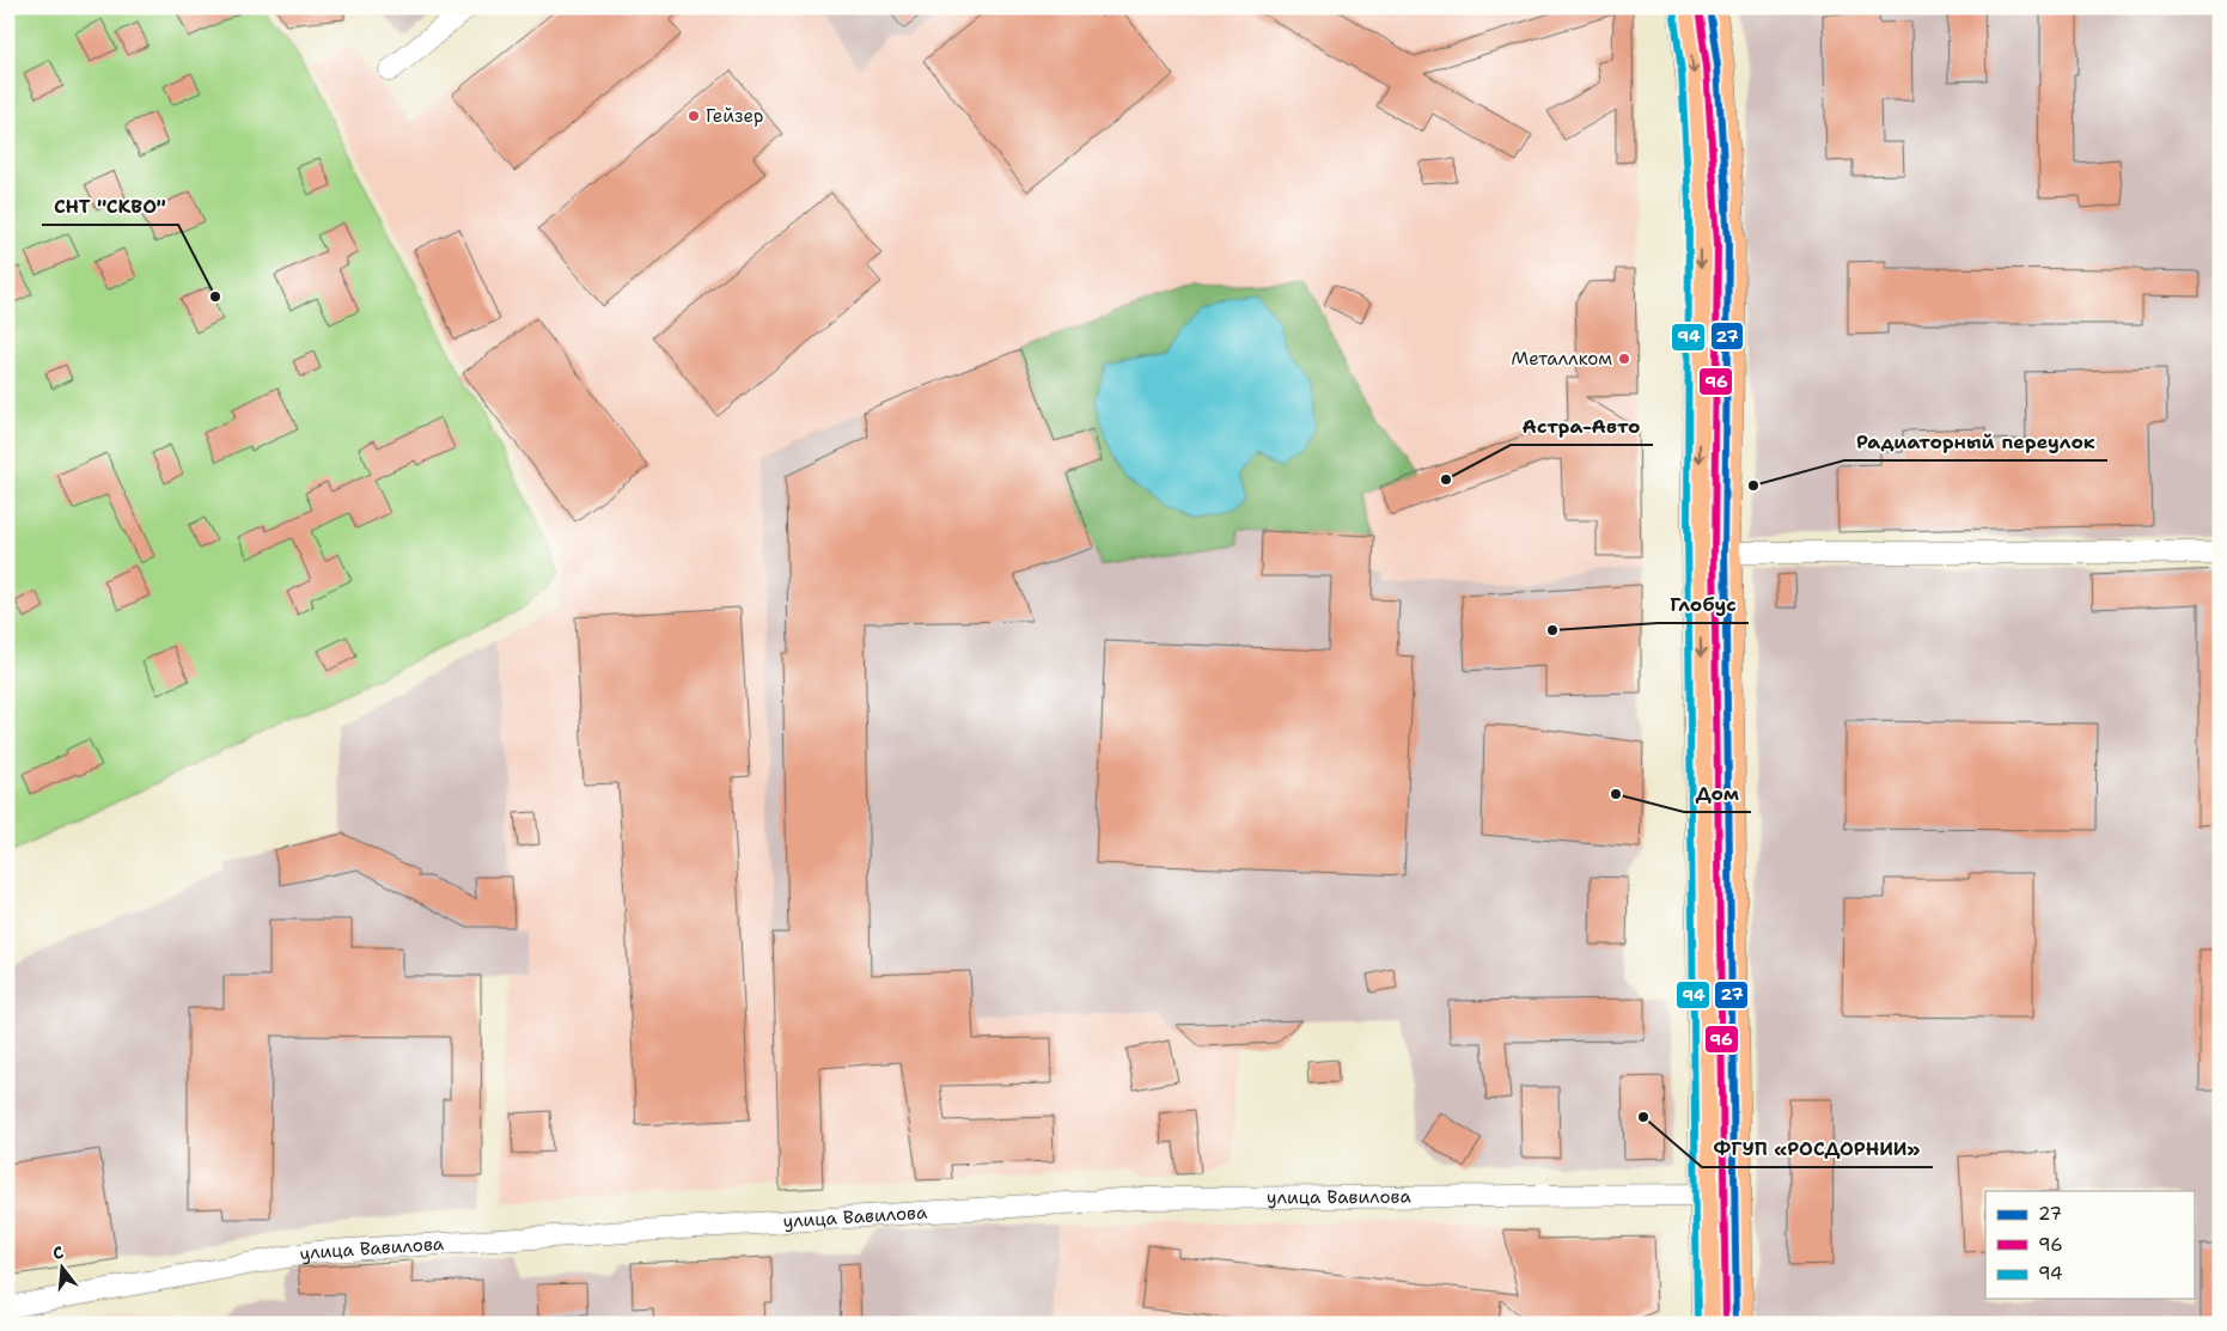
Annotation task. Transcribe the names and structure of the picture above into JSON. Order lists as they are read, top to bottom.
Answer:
{
  "streets": {
    "street": ["улица Вавилова"]
  },
  "places": [
    "Гейзер",
    "СНТ \"СКВО\"",
    "Металлком",
    "Астра-Авто",
    "Радиаторный переулок",
    "Глобус",
    "Дом",
    "ФГУП «РОСДОРНИИ»"
  ],
  "lines": ["transit line 27", "transit line 96", "transit line 94"],
  "legend": ["27", "96", "94"],
  "north": "top"
}
